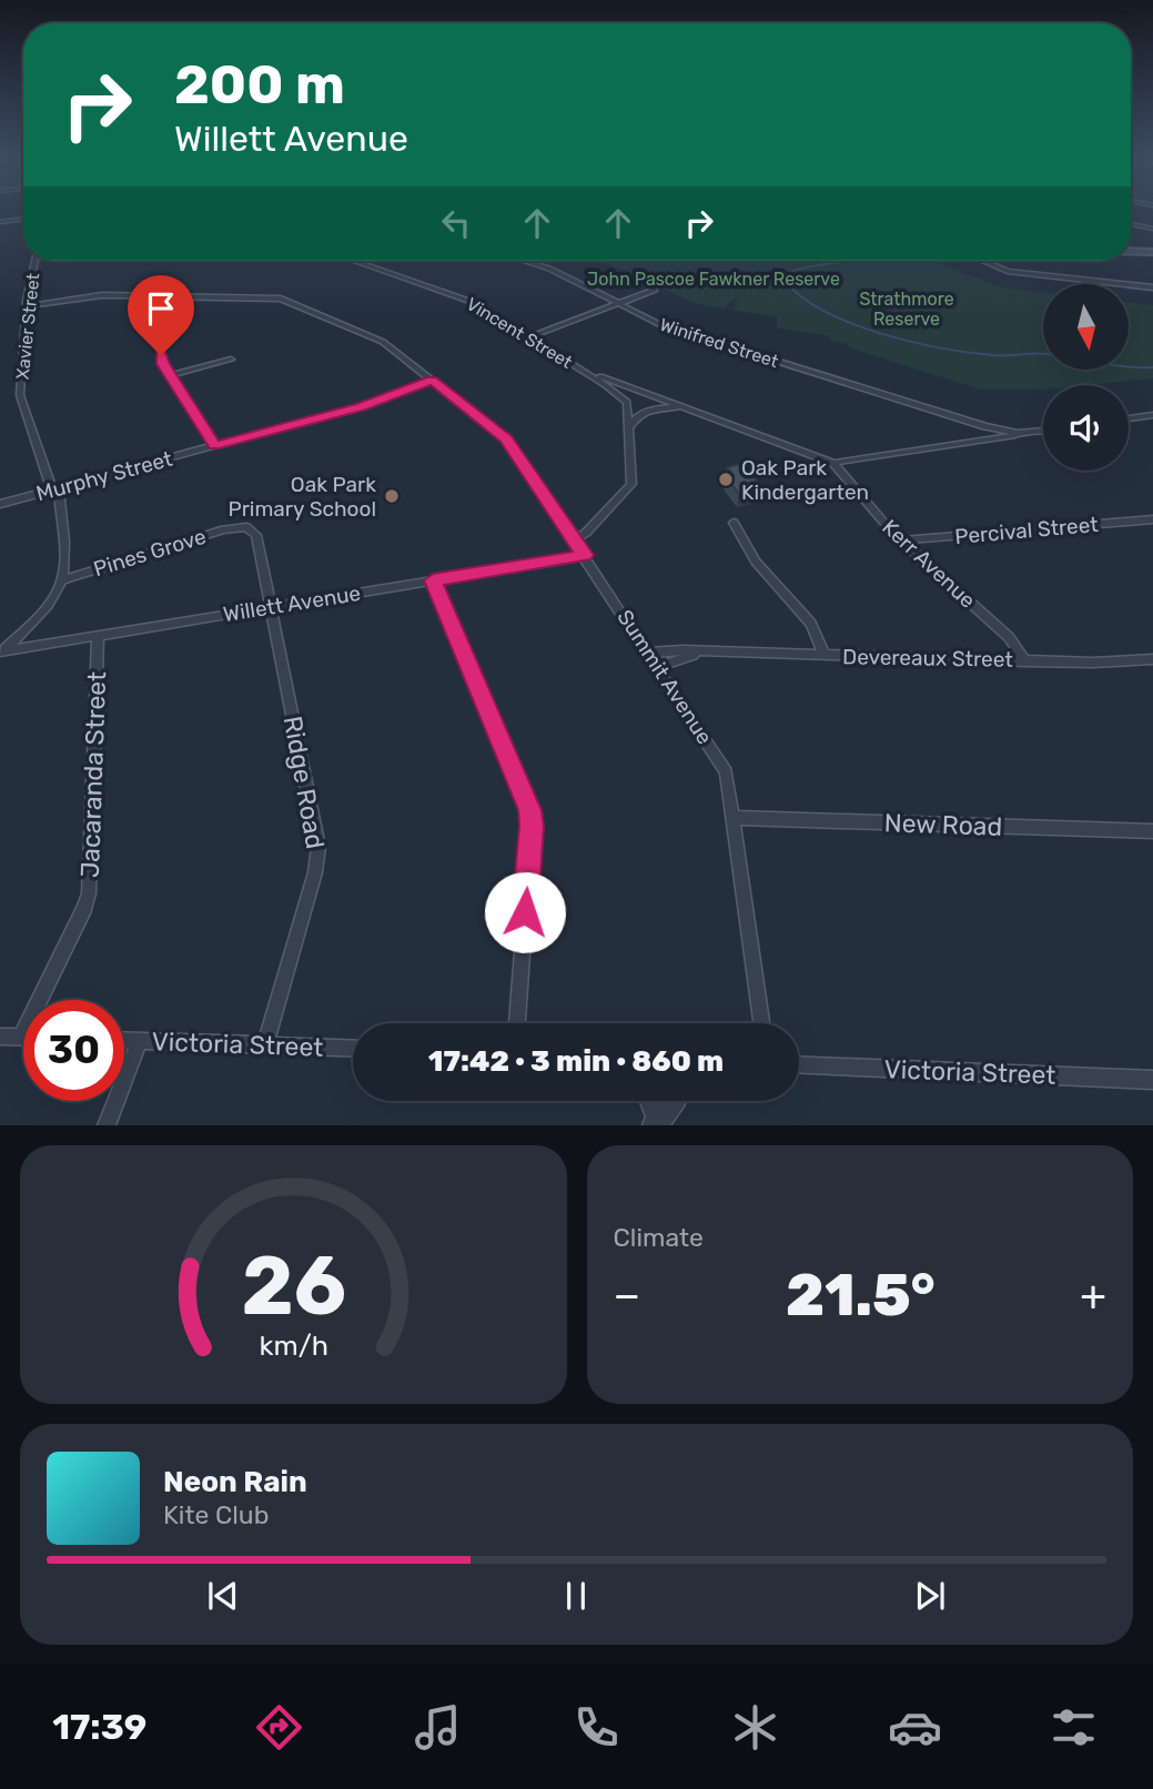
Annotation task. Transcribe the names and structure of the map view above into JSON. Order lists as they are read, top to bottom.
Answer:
{
  "streets": {
    "street": [
      "Xavier Street",
      "Vincent Street",
      "Winifred Street",
      "Murphy Street",
      "Percival Street",
      "Pines Grove",
      "Kerr Avenue",
      "Willett Avenue",
      "Devereaux Street",
      "Summit Avenue",
      "Jacaranda Street",
      "Ridge Road",
      "New Road",
      "Victoria Street"
    ]
  },
  "crossings": [
    ["Xavier Street", "Murphy Street"],
    ["Xavier Street", "Pines Grove"],
    ["Xavier Street", "Summit Avenue"],
    ["Vincent Street", "Winifred Street"],
    ["Vincent Street", "Kerr Avenue"],
    ["Murphy Street", "Summit Avenue"],
    ["Percival Street", "Kerr Avenue"],
    ["Pines Grove", "Willett Avenue"],
    ["Pines Grove", "Ridge Road"],
    ["Kerr Avenue", "Devereaux Street"],
    ["Willett Avenue", "Summit Avenue"],
    ["Willett Avenue", "Jacaranda Street"],
    ["Willett Avenue", "Ridge Road"],
    ["Devereaux Street", "Summit Avenue"],
    ["Summit Avenue", "New Road"],
    ["Ridge Road", "Victoria Street"]
  ],
  "parks": ["John Pascoe Fawkner Reserve", "Strathmore Reserve"],
  "places": ["Oak Park Kindergarten", "Oak Park Primary School"],
  "north": "bottom",
  "page": {
    "turn": ["200 m", "Willett Avenue"],
    "limit": "30",
    "trip": "17:42 · 3 min · 860 m",
    "tile": "Climate",
    "heat": ["−", "21.5°", "+"],
    "song": ["Neon Rain", "Kite Club"],
    "tabs": "17:39",
    "gauge": ["26", "km/h"]
  }
}
